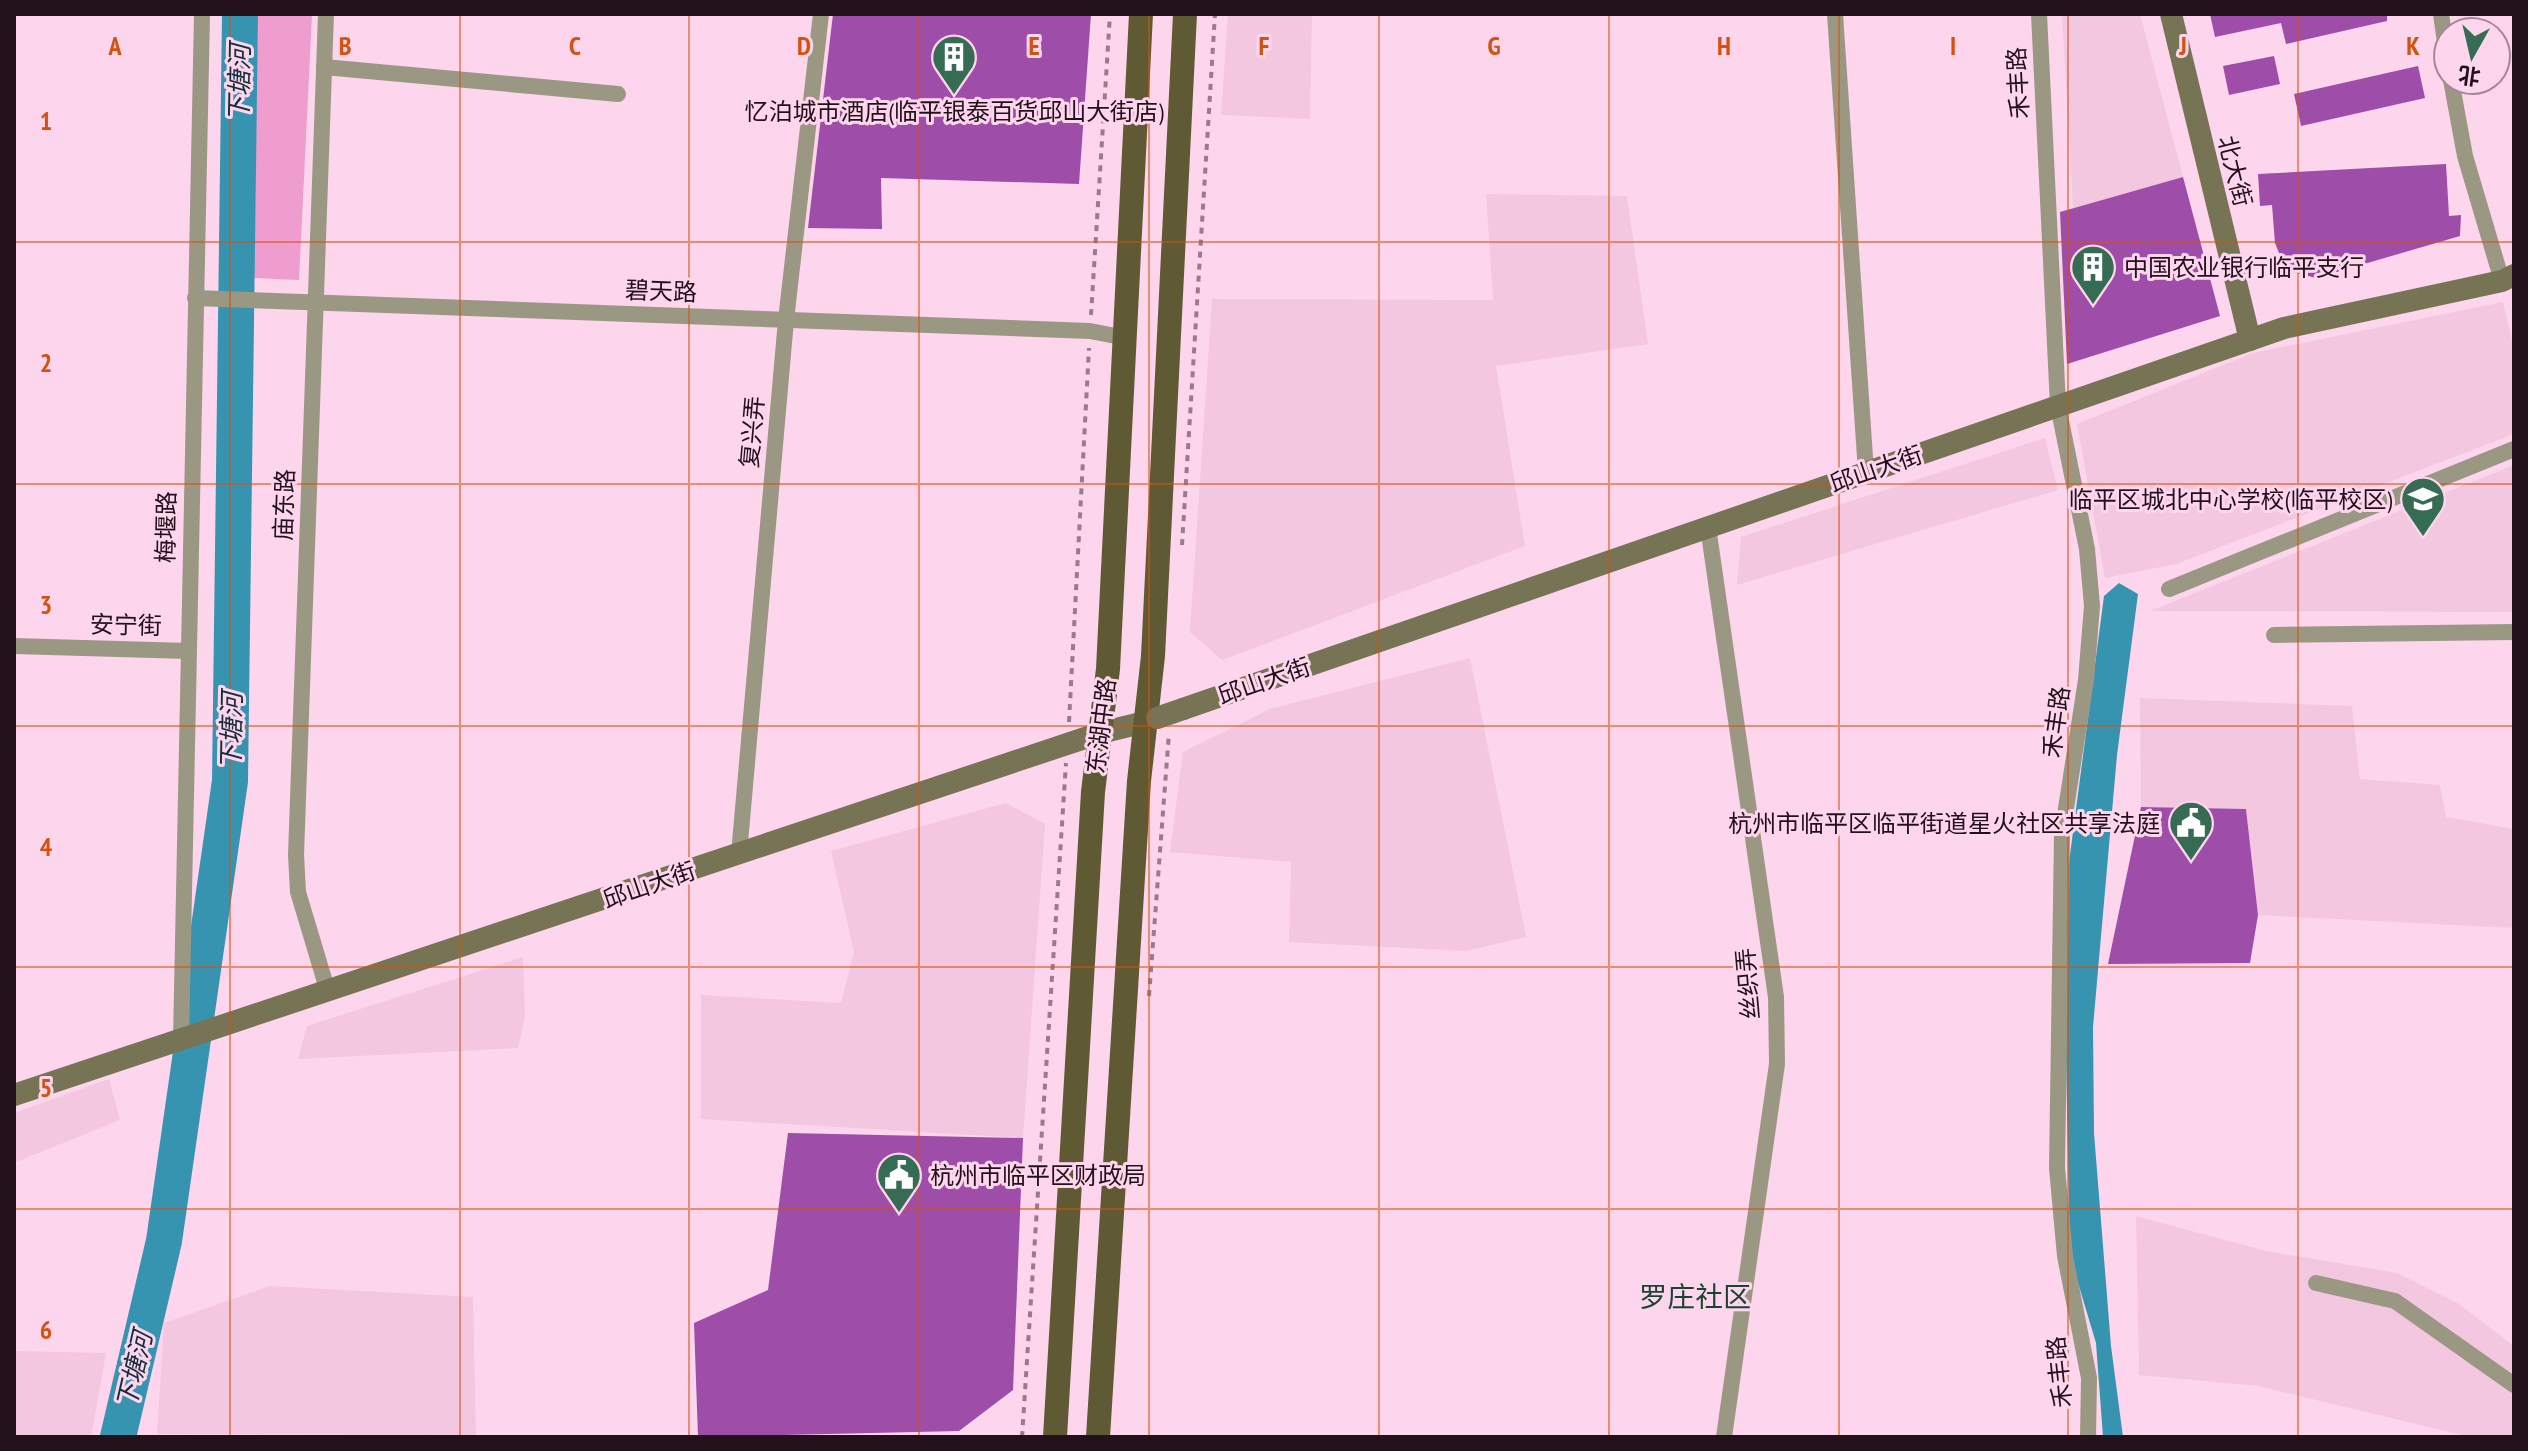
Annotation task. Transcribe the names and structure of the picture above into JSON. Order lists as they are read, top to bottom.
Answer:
{
  "streets": {
    "main road": ["北大街", "邱山大街", "东湖中路"],
    "street": [
      "禾丰路",
      "碧天路",
      "复兴弄",
      "庙东路",
      "梅堰路",
      "安宁街",
      "丝织弄"
    ]
  },
  "crossings": [
    ["禾丰路", "邱山大街"],
    ["北大街", "邱山大街"],
    ["碧天路", "复兴弄"],
    ["碧天路", "庙东路"],
    ["碧天路", "梅堰路"],
    ["碧天路", "东湖中路"],
    ["复兴弄", "邱山大街"],
    ["邱山大街", "庙东路"],
    ["邱山大街", "梅堰路"],
    ["邱山大街", "东湖中路"],
    ["邱山大街", "丝织弄"],
    ["梅堰路", "安宁街"]
  ],
  "districts": ["罗庄社区"],
  "water": ["下塘河"],
  "places": {
    "building": ["忆泊城市酒店(临平银泰百货邱山大街店)", "中国农业银行临平支行"],
    "school or university": ["临平区城北中心学校(临平校区)"],
    "public building": ["杭州市临平区临平街道星火社区共享法庭", "杭州市临平区财政局"]
  },
  "north": "bottom",
  "grid": {
    "columns": [
      "A",
      "B",
      "C",
      "D",
      "E",
      "F",
      "G",
      "H",
      "I",
      "J",
      "K"
    ],
    "rows": [
      "1",
      "2",
      "3",
      "4",
      "5",
      "6"
    ]
  }
}
